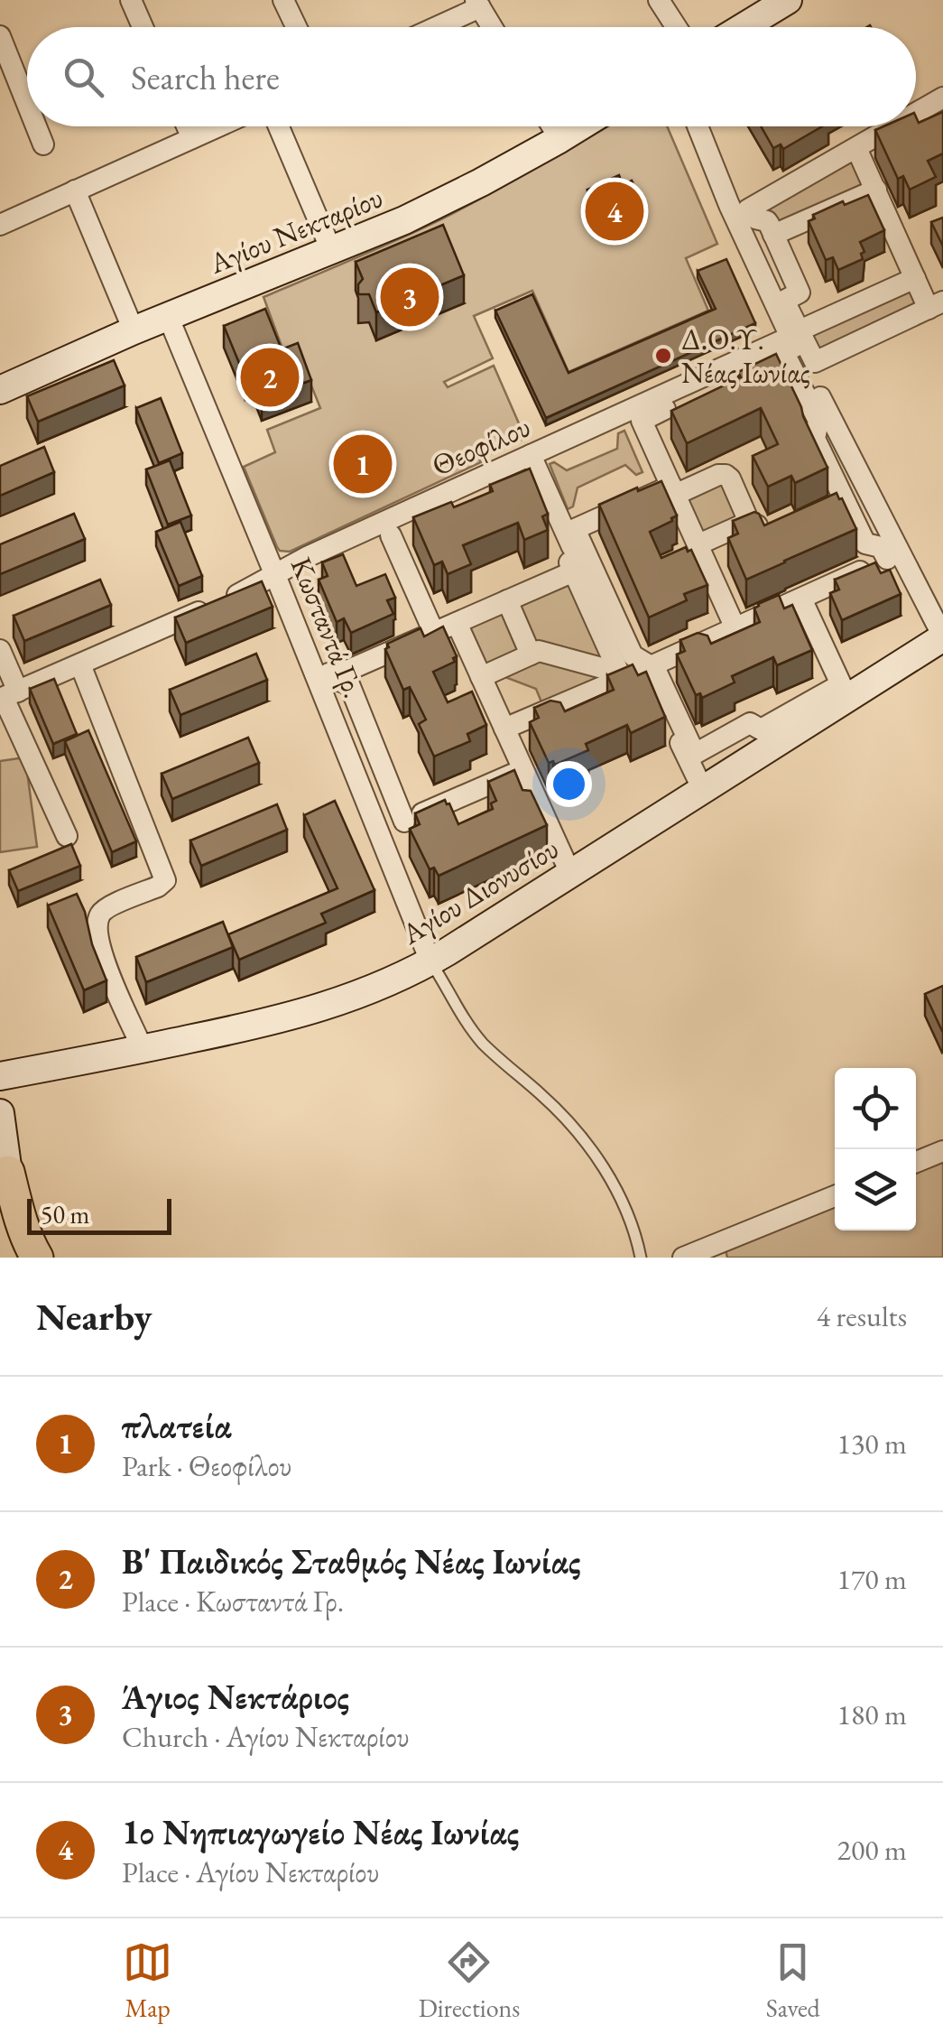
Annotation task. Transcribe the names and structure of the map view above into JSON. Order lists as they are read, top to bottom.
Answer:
{
  "streets": {
    "main road": ["Αγίου Νεκταρίου", "Αγίου Διονυσίου"],
    "street": ["Θεοφίλου", "Κωσταντά Γρ."]
  },
  "crossings": [
    ["Αγίου Νεκταρίου", "Κωσταντά Γρ."],
    ["Θεοφίλου", "Κωσταντά Γρ."],
    ["Κωσταντά Γρ.", "Αγίου Διονυσίου"]
  ],
  "places": ["Δ.Ο.Υ. Νέας Ιωνίας"],
  "scale_bar": "50 m",
  "page": {
    "search": "Search here",
    "pins": [
      "4",
      "3",
      "2",
      "1"
    ],
    "scale": "50 m",
    "heading": ["Nearby", "4 results"],
    "list": [
      {
        "mark": "1",
        "name": "πλατεία",
        "note": "Park · Θεοφίλου",
        "value": "130 m"
      },
      {
        "mark": "2",
        "name": "Β' Παιδικός Σταθμός Νέας Ιωνίας",
        "note": "Place · Κωσταντά Γρ.",
        "value": "170 m"
      },
      {
        "mark": "3",
        "name": "Άγιος Νεκτάριος",
        "note": "Church · Αγίου Νεκταρίου",
        "value": "180 m"
      },
      {
        "mark": "4",
        "name": "1ο Νηπιαγωγείο Νέας Ιωνίας",
        "note": "Place · Αγίου Νεκταρίου",
        "value": "200 m"
      }
    ],
    "nav": ["Map", "Directions", "Saved"]
  }
}
